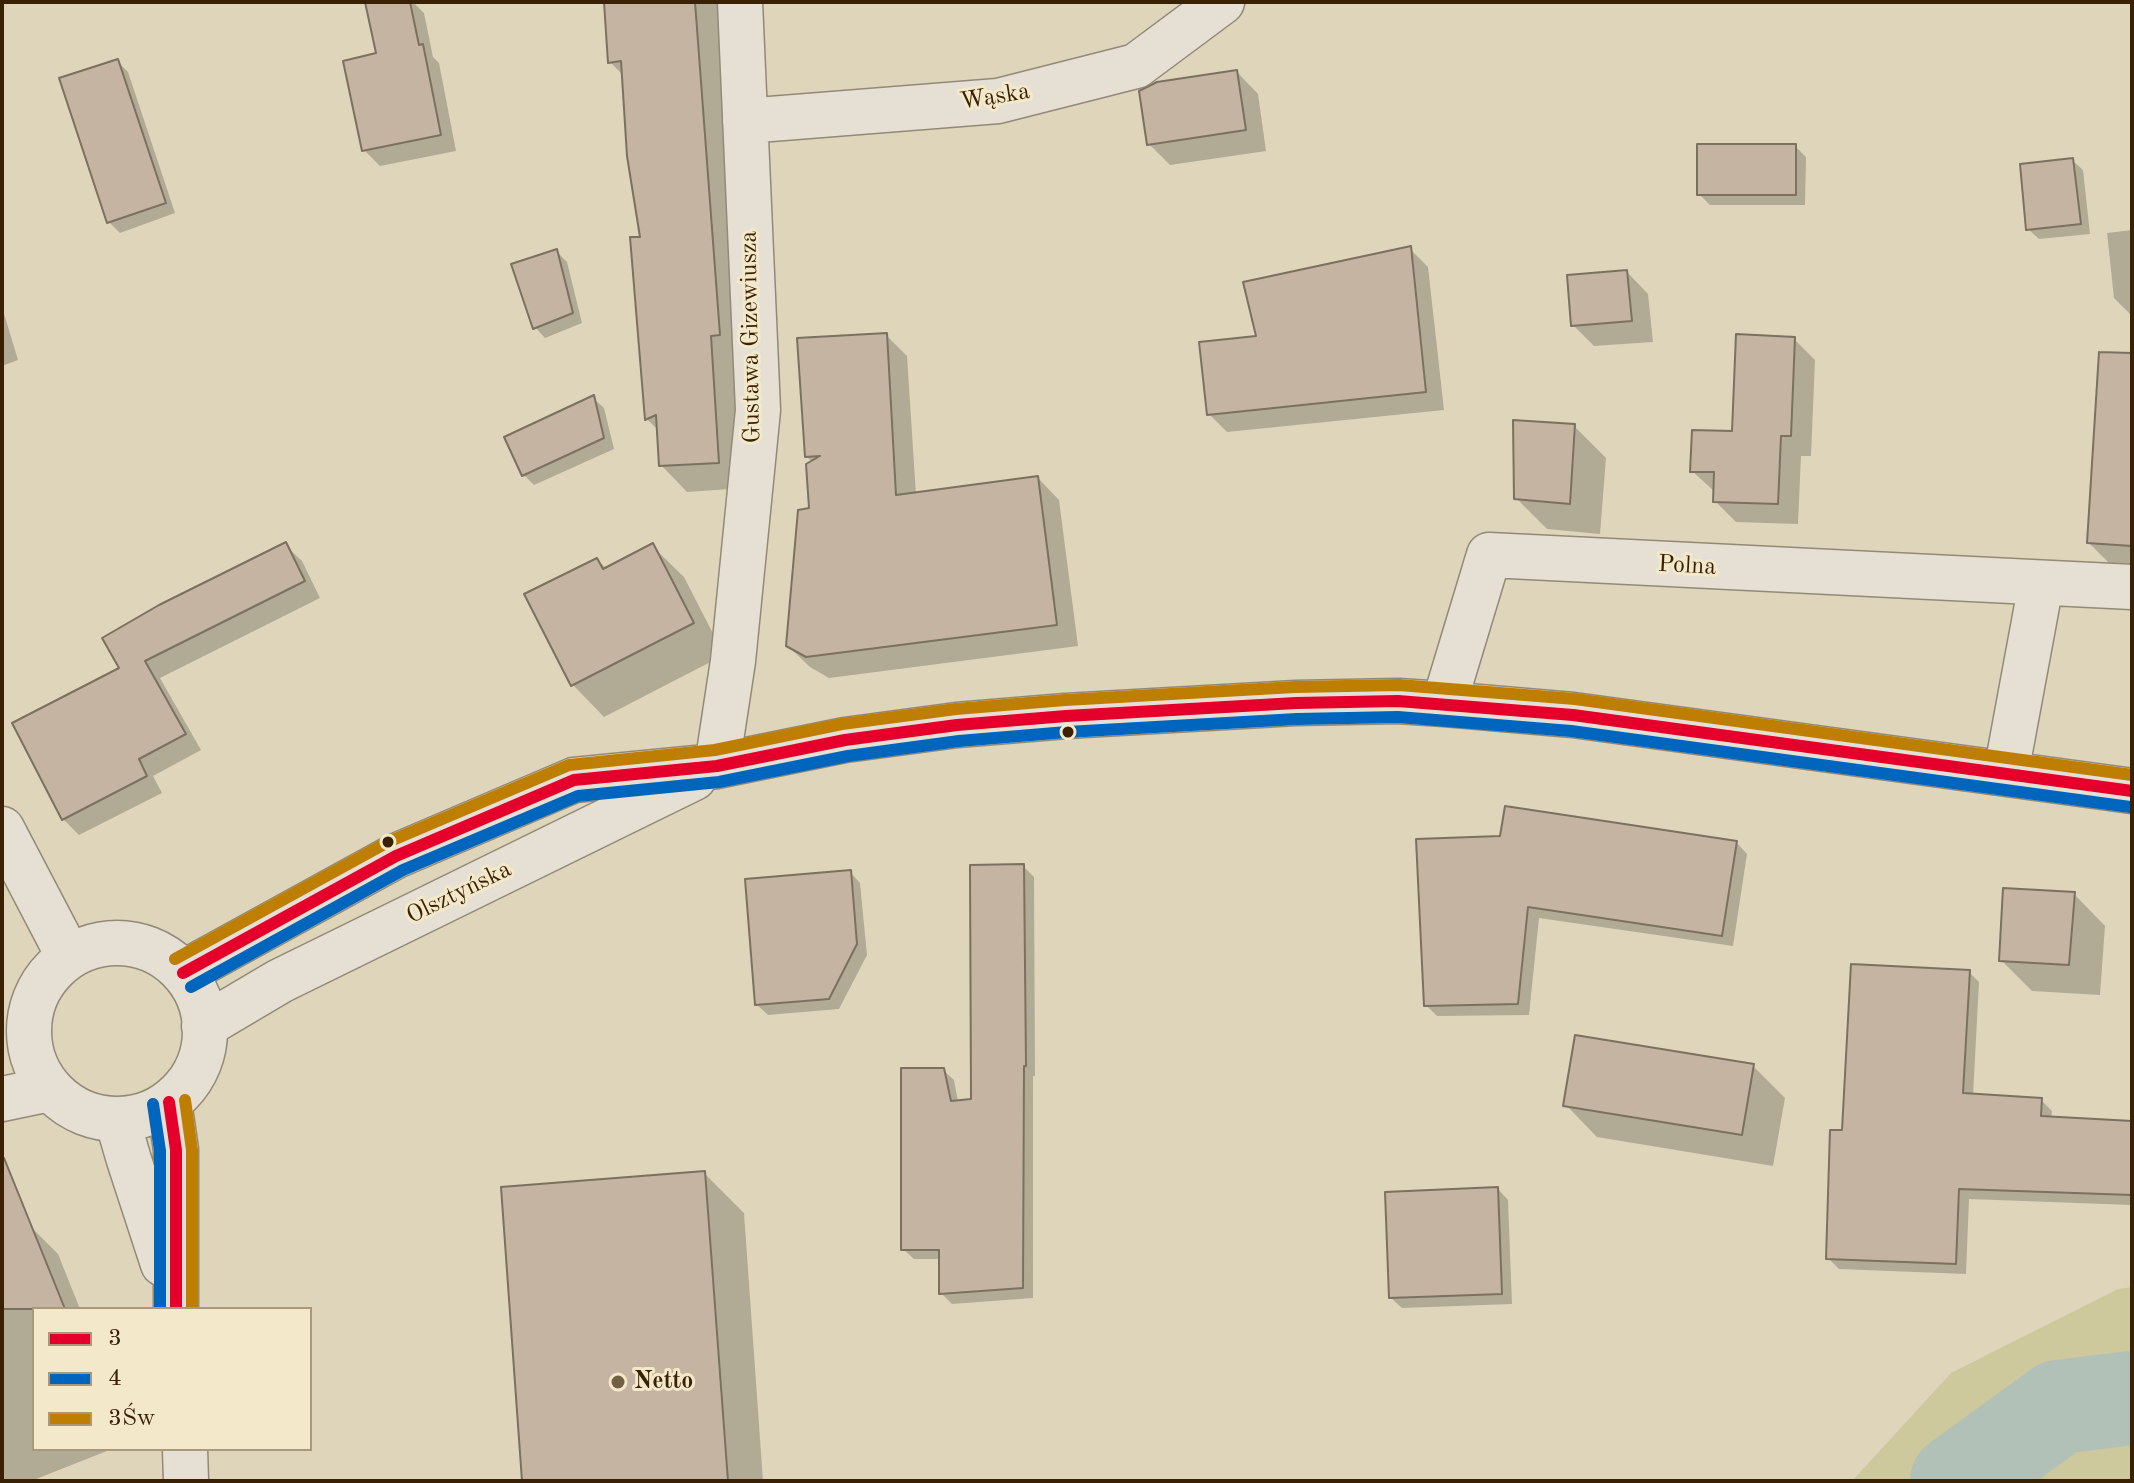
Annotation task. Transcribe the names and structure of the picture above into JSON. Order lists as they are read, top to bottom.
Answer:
{
  "streets": {
    "street": [
      "Wąska",
      "Gustawa Gizewiusza",
      "Polna",
      "Olsztyńska"
    ]
  },
  "crossings": [
    ["Wąska", "Gustawa Gizewiusza"],
    ["Gustawa Gizewiusza", "Olsztyńska"],
    ["Polna", "Olsztyńska"]
  ],
  "places": ["Netto"],
  "lines": ["transit line 3Św", "transit line 3", "transit line 4"],
  "legend": ["3", "4", "3Św"]
}
